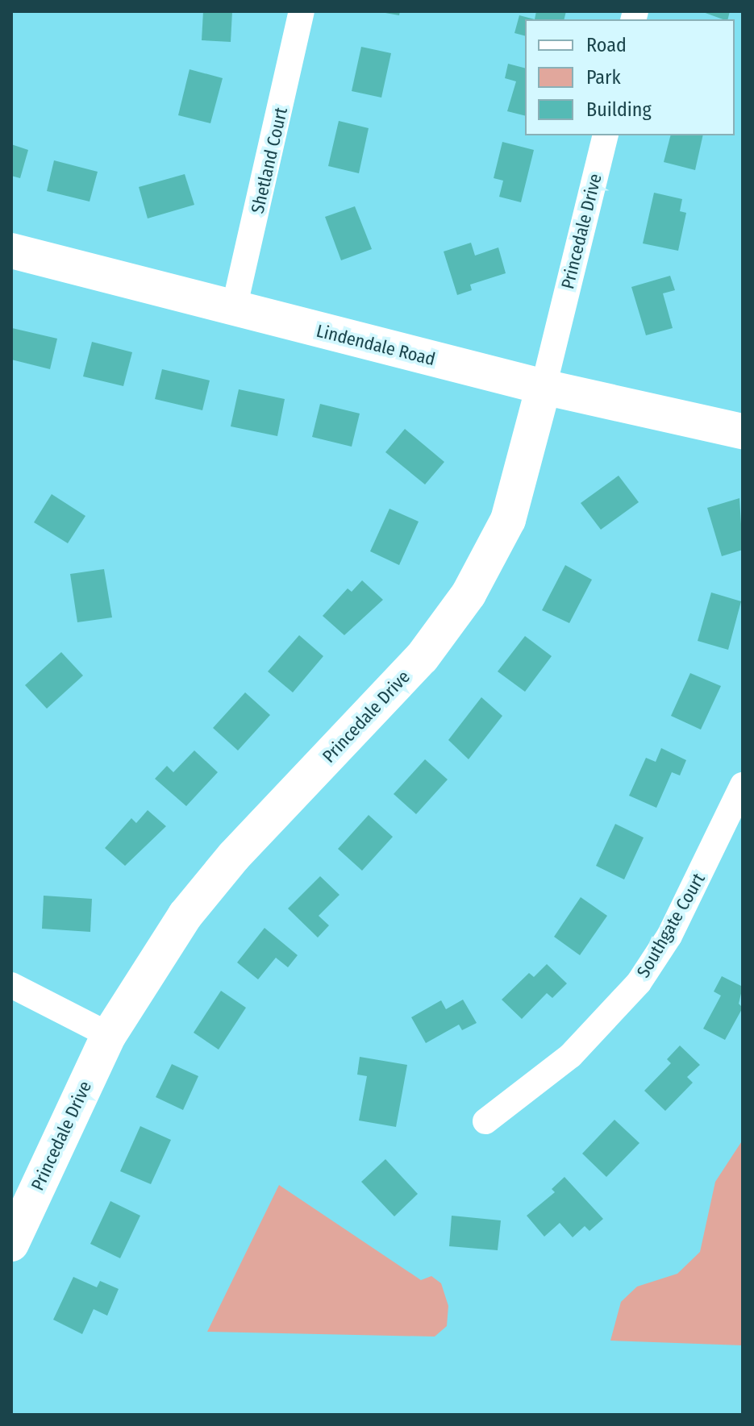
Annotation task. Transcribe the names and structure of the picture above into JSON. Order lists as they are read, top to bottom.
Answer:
{
  "streets": {
    "street": [
      "Shetland Court",
      "Princedale Drive",
      "Lindendale Road",
      "Southgate Court"
    ]
  },
  "crossings": [
    ["Shetland Court", "Lindendale Road"],
    ["Princedale Drive", "Lindendale Road"]
  ],
  "legend": ["Road", "Park", "Building"]
}
